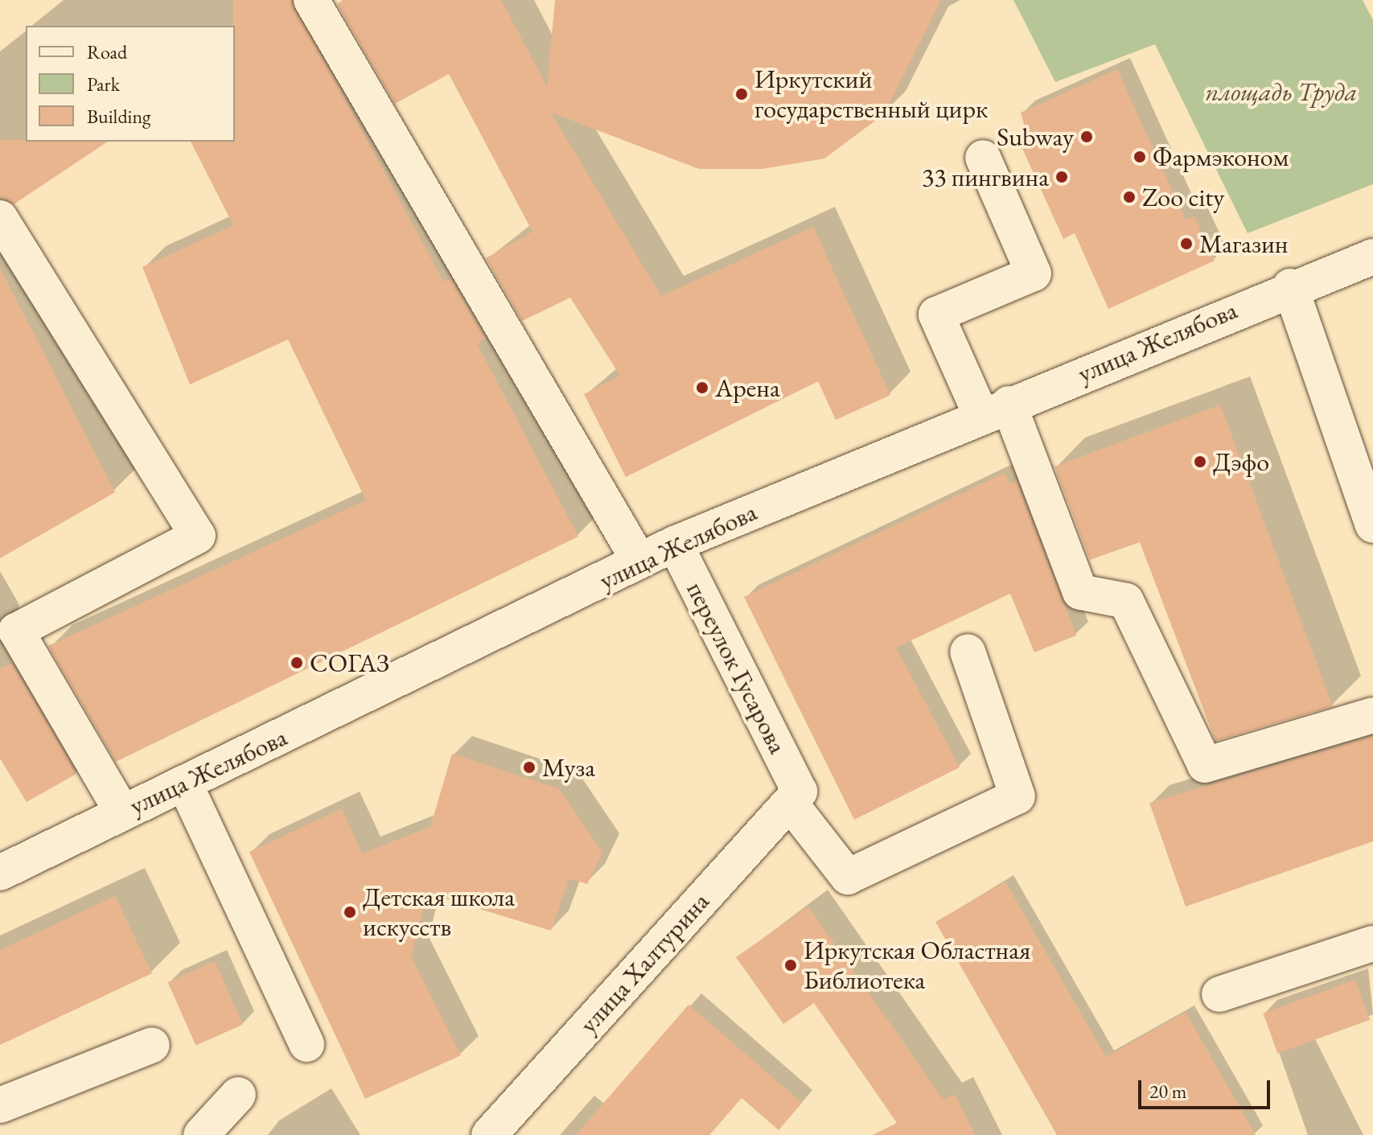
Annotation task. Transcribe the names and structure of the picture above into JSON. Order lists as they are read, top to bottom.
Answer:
{
  "streets": {
    "street": ["улица Желябова", "переулок Гусарова", "улица Халтурина"]
  },
  "crossings": [
    ["улица Желябова", "переулок Гусарова"],
    ["переулок Гусарова", "улица Халтурина"]
  ],
  "parks": ["площадь Труда"],
  "places": [
    "Иркутский государственный цирк",
    "Subway",
    "Фармэконом",
    "33 пингвина",
    "Zoo city",
    "Магазин",
    "Арена",
    "Дэфо",
    "СОГАЗ",
    "Муза",
    "Детская школа искусств",
    "Иркутская Областная Библиотека"
  ],
  "legend": ["Road", "Park", "Building"],
  "scale_bar": "20 m"
}
